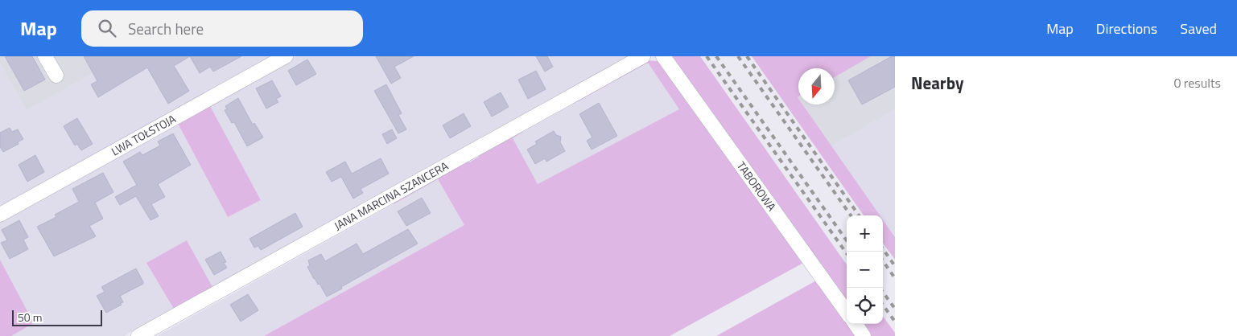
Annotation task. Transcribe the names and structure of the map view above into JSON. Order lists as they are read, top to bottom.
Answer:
{
  "streets": {
    "street": ["LWA TOŁSTOJA", "TABOROWA", "JANA MARCINA SZANCERA"]
  },
  "scale_bar": "50 m",
  "north": "bottom",
  "page": {
    "header": "Map",
    "search": "Search here",
    "nav": ["Map", "Directions", "Saved"],
    "heading": ["Nearby", "0 results"],
    "map_buttons": ["+", "−"],
    "scale": "50 m"
  }
}
